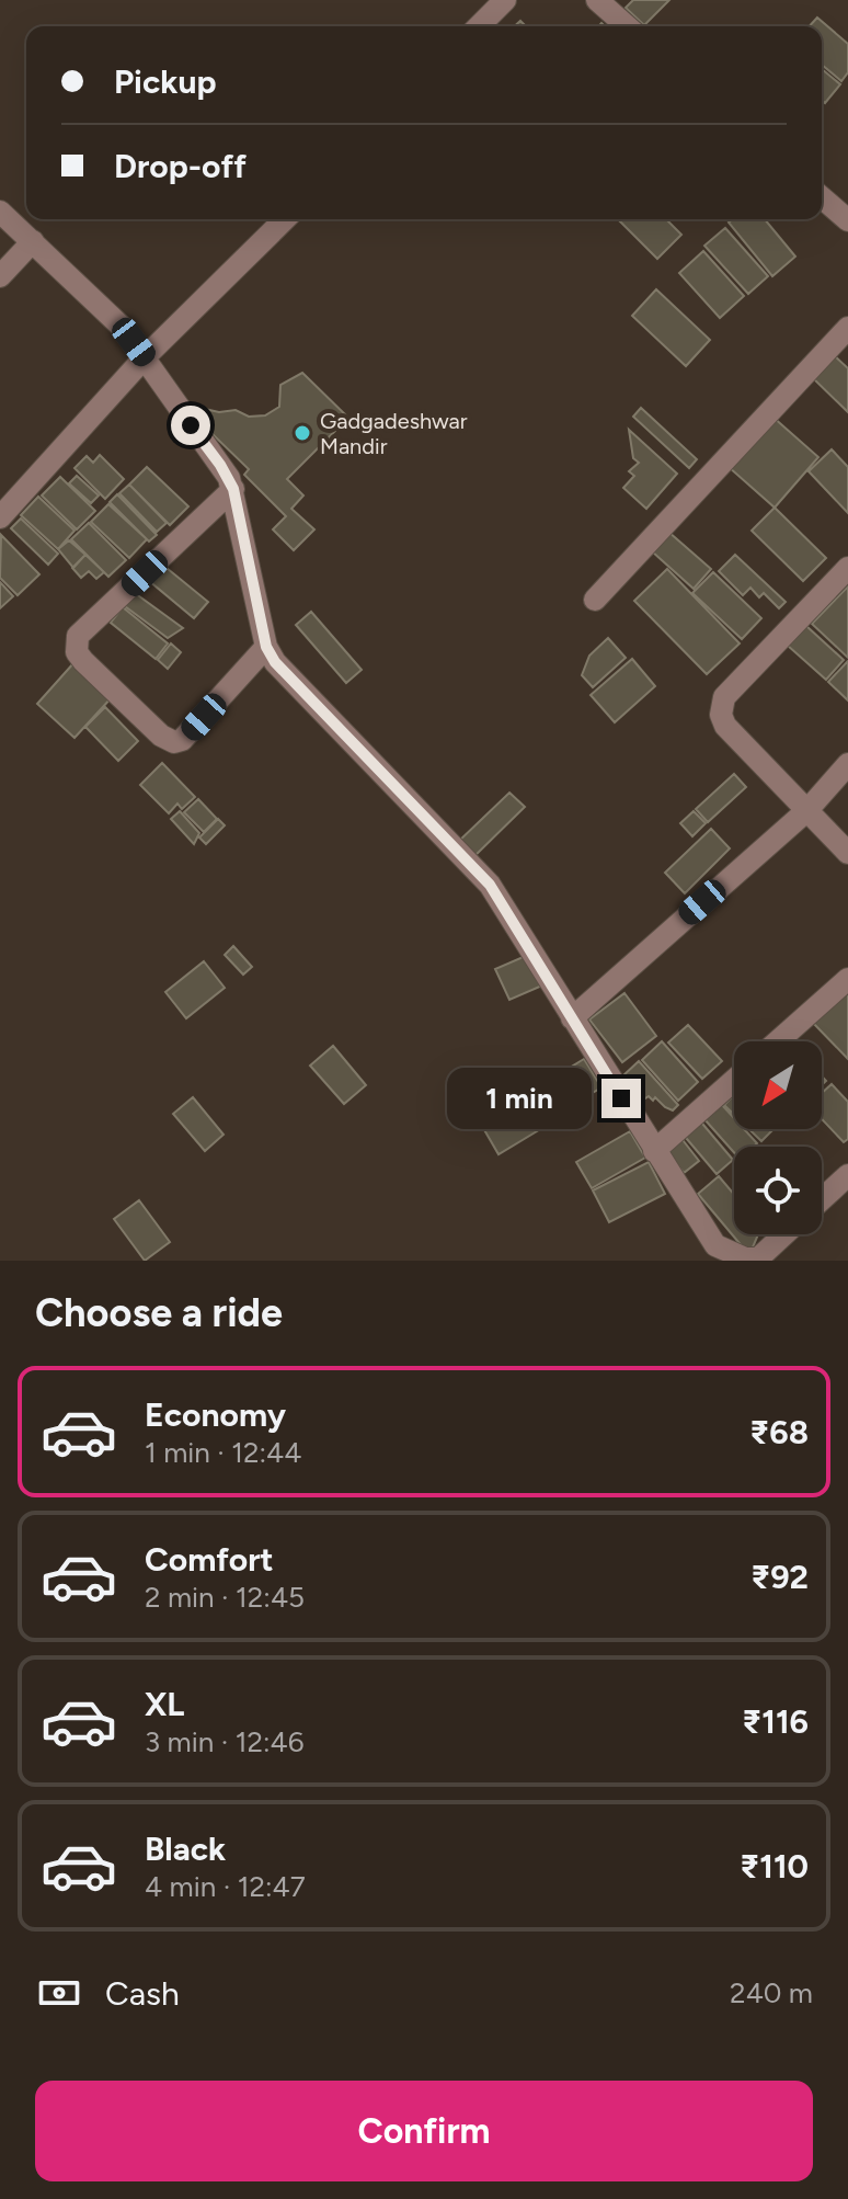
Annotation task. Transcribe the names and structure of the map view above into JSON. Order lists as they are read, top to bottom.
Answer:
{
  "places": ["Gadgadeshwar Mandir"],
  "north": "bottom left",
  "page": {
    "banner": ["Pickup", "Drop-off"],
    "bubble": "1 min",
    "heading": "Choose a ride",
    "list": [
      {
        "name": "Economy",
        "note": "1 min · 12:44",
        "value": "₹68"
      },
      {
        "name": "Comfort",
        "note": "2 min · 12:45",
        "value": "₹92"
      },
      {
        "name": "XL",
        "note": "3 min · 12:46",
        "value": "₹116"
      },
      {
        "name": "Black",
        "note": "4 min · 12:47",
        "value": "₹110"
      }
    ],
    "pay": ["Cash", "240 m"],
    "buttons": "Confirm"
  }
}
